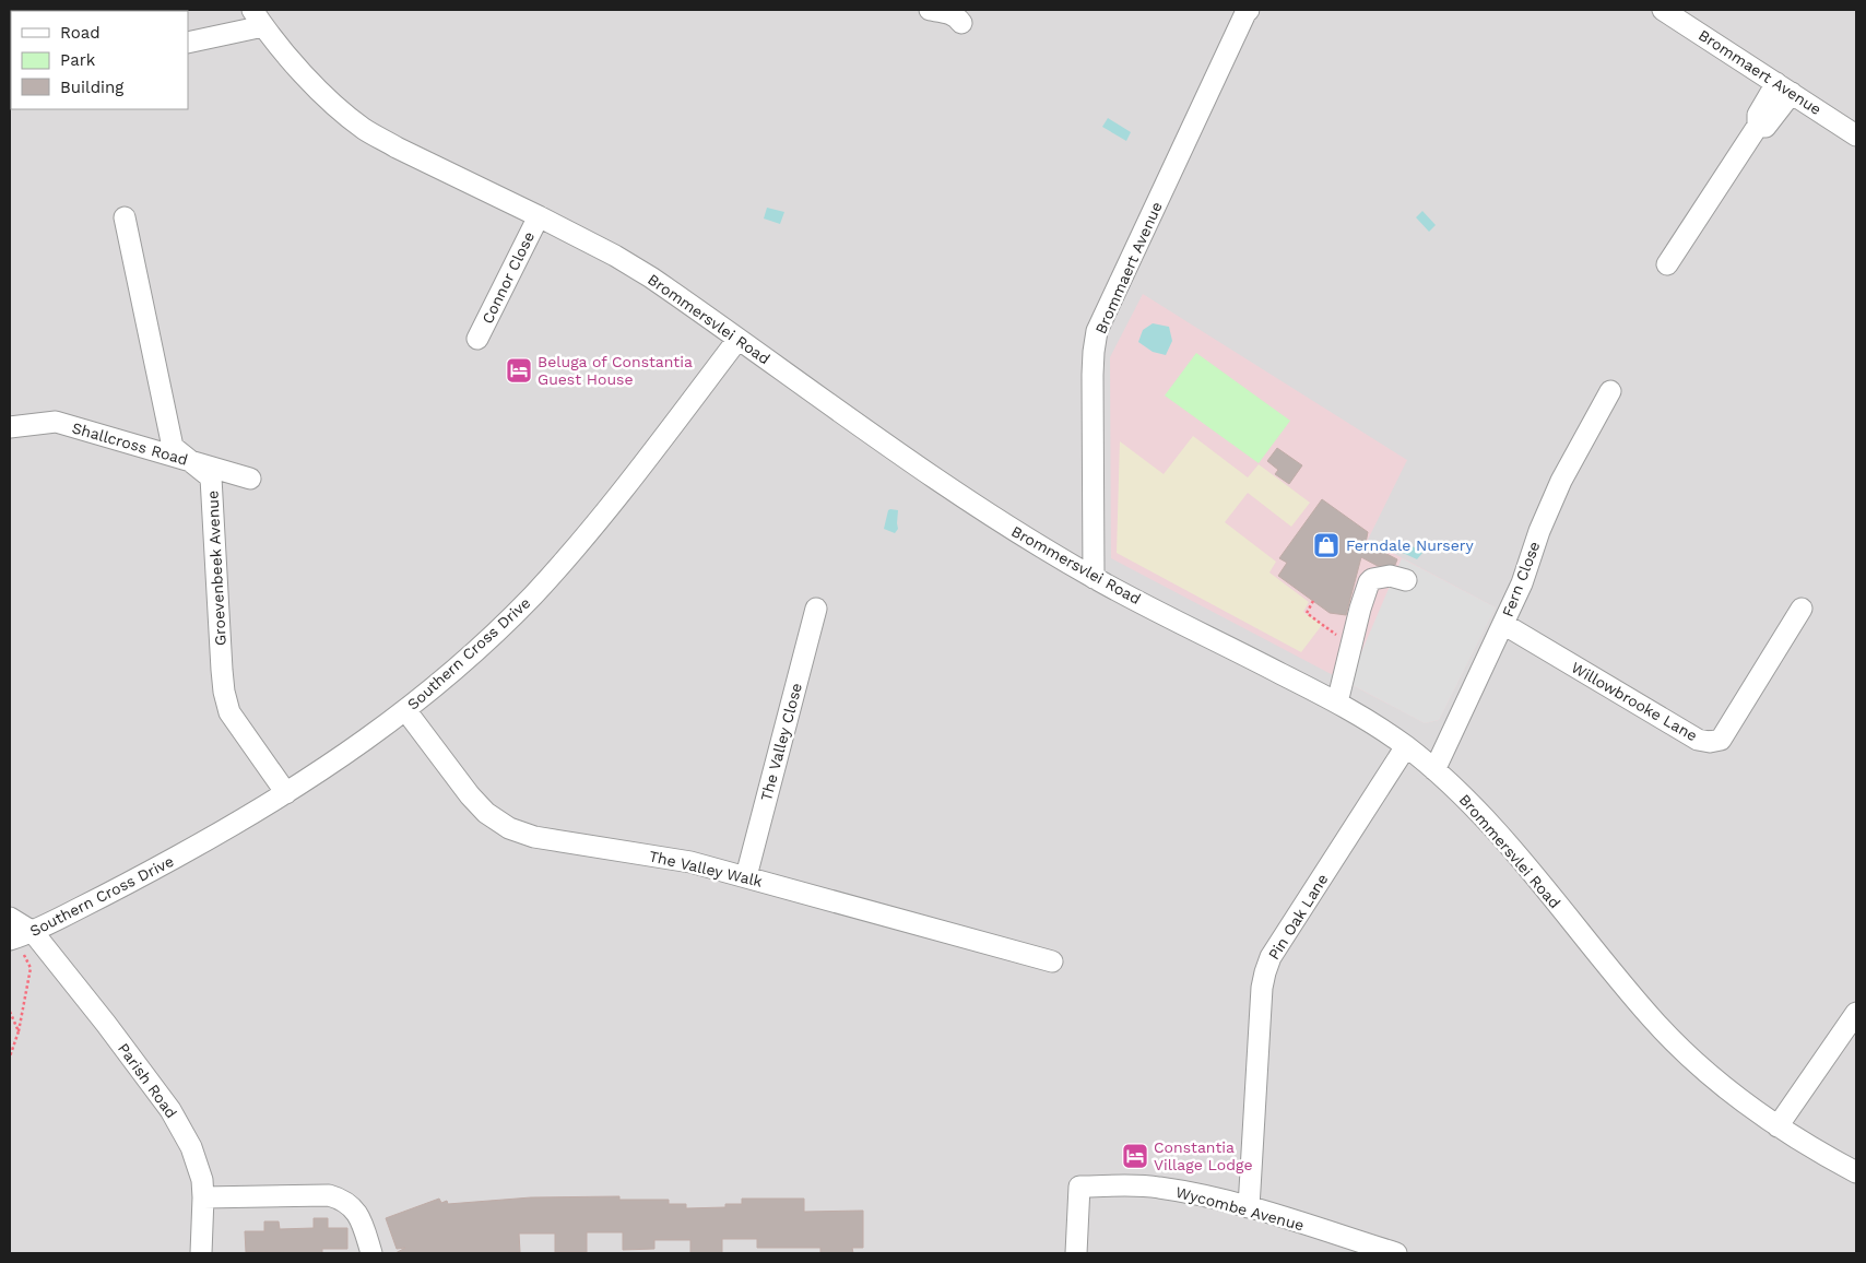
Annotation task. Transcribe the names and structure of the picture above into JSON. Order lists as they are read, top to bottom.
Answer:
{
  "streets": {
    "street": [
      "Brommaert Avenue",
      "Connor Close",
      "Brommersvlei Road",
      "Shallcross Road",
      "Groevenbeek Avenue",
      "Fern Close",
      "Southern Cross Drive",
      "Willowbrooke Lane",
      "The Valley Close",
      "The Valley Walk",
      "Pin Oak Lane",
      "Parish Road",
      "Wycombe Avenue"
    ]
  },
  "crossings": [
    ["Brommaert Avenue", "Brommersvlei Road"],
    ["Connor Close", "Brommersvlei Road"],
    ["Brommersvlei Road", "Fern Close"],
    ["Brommersvlei Road", "Southern Cross Drive"],
    ["Brommersvlei Road", "Pin Oak Lane"],
    ["Shallcross Road", "Groevenbeek Avenue"],
    ["Groevenbeek Avenue", "Southern Cross Drive"],
    ["Fern Close", "Willowbrooke Lane"],
    ["Southern Cross Drive", "The Valley Walk"],
    ["Southern Cross Drive", "Parish Road"],
    ["The Valley Close", "The Valley Walk"],
    ["Pin Oak Lane", "Wycombe Avenue"]
  ],
  "places": {
    "hotel": ["Beluga of Constantia Guest House", "Constantia Village Lodge"],
    "shop": ["Ferndale Nursery"]
  },
  "legend": ["Road", "Park", "Building"]
}
